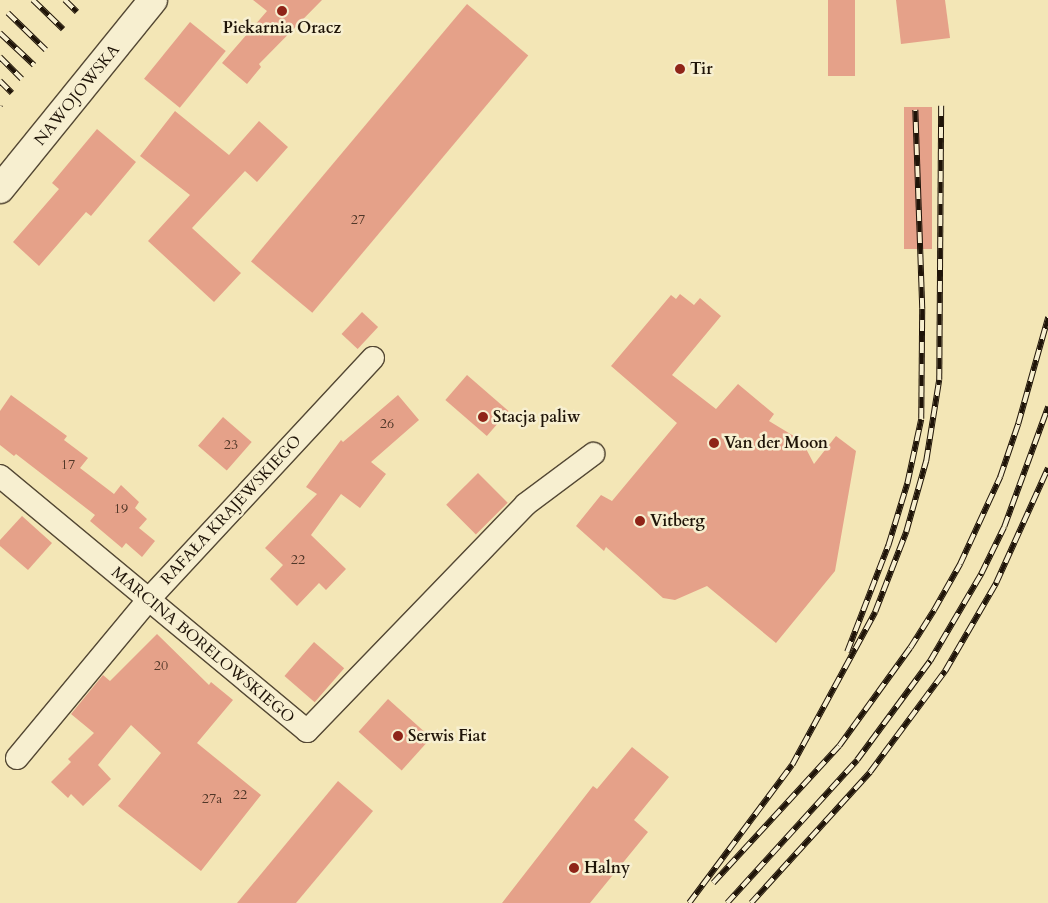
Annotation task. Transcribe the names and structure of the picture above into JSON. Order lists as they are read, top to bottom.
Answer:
{
  "streets": {
    "street": ["NAWOJOWSKA", "RAFAŁA KRAJEWSKIEGO", "MARCINA BORELOWSKIEGO"]
  },
  "crossings": [
    ["RAFAŁA KRAJEWSKIEGO", "MARCINA BORELOWSKIEGO"]
  ],
  "places": [
    "Piekarnia Oracz",
    "Tir",
    "Stacja paliw",
    "Van der Moon",
    "Vitberg",
    "Serwis Fiat",
    "Halny"
  ],
  "house_numbers": [
    "27",
    "26",
    "23",
    "17",
    "19",
    "22",
    "20",
    "22",
    "27a"
  ]
}
